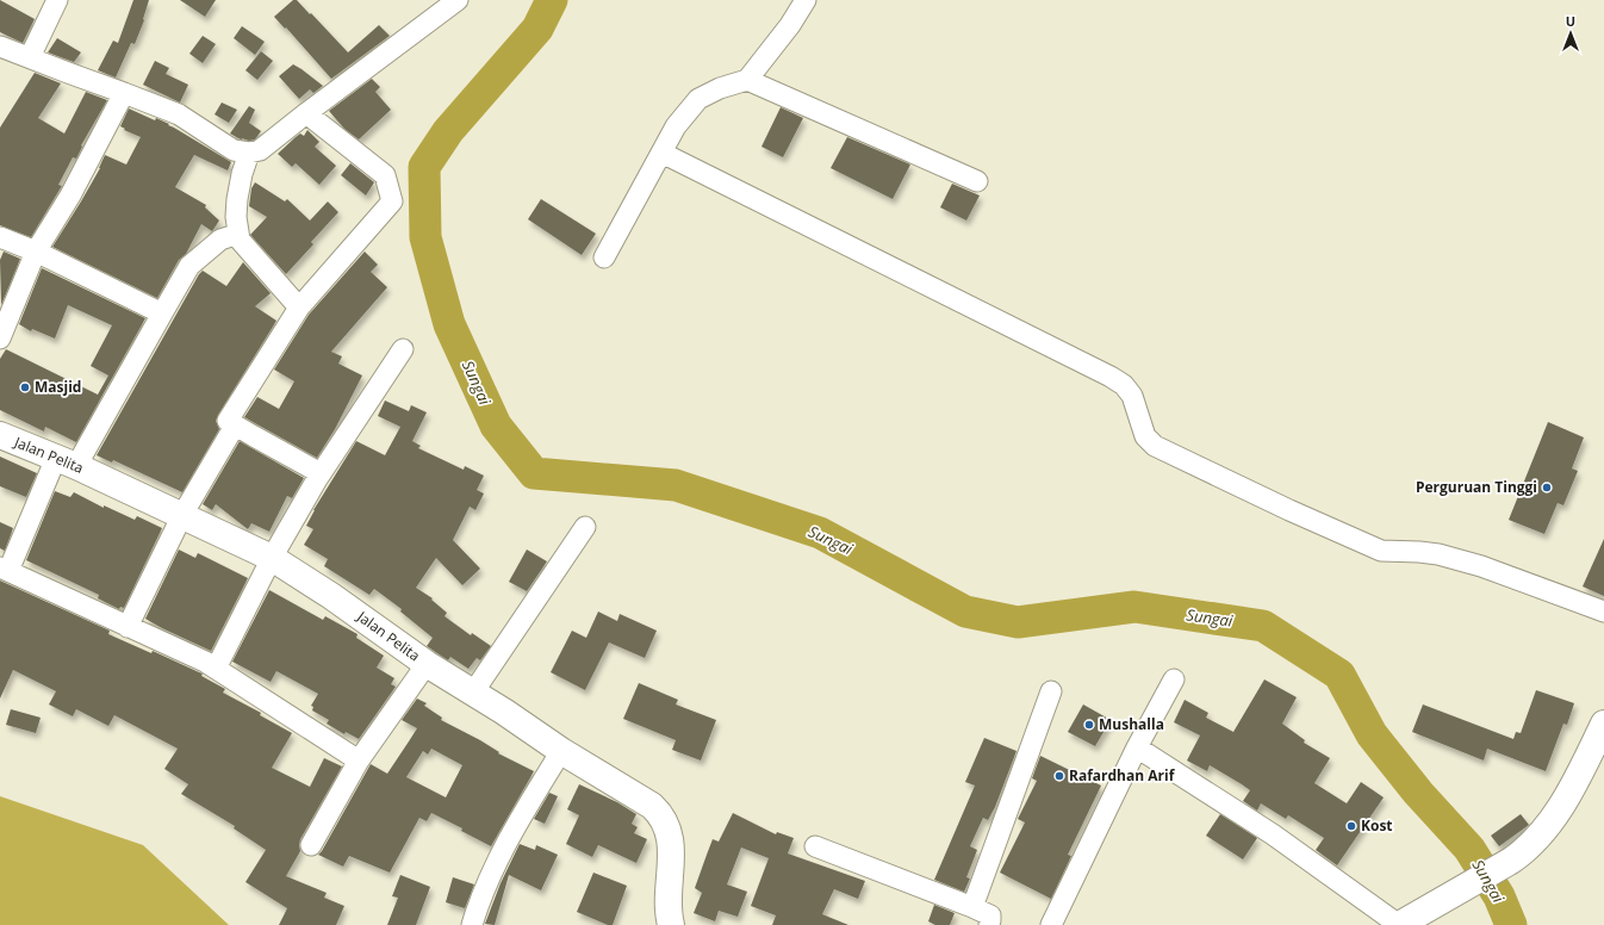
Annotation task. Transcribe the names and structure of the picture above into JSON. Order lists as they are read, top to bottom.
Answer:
{
  "streets": {
    "main road": ["Jalan Pelita"]
  },
  "water": ["Sungai"],
  "places": [
    "Masjid",
    "Perguruan Tinggi",
    "Mushalla",
    "Rafardhan Arif",
    "Kost"
  ],
  "north": "top"
}
